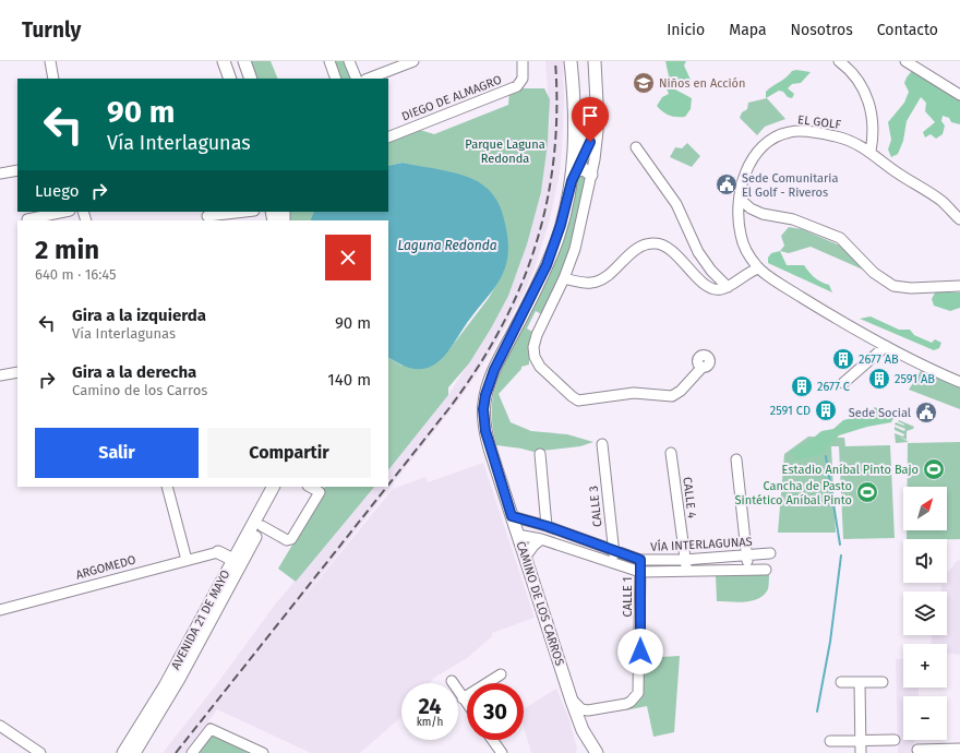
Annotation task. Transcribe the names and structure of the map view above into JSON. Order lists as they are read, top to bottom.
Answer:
{
  "streets": {
    "main road": ["CAMINO DE LOS CARROS", "AVENIDA 21 DE MAYO"],
    "street": [
      "DIEGO DE ALMAGRO",
      "EL GOLF",
      "CALLE 4",
      "CALLE 3",
      "VÍA INTERLAGUNAS",
      "ARGOMEDO",
      "CALLE 1"
    ]
  },
  "crossings": [
    ["CALLE 4", "VÍA INTERLAGUNAS"],
    ["CALLE 3", "VÍA INTERLAGUNAS"],
    ["VÍA INTERLAGUNAS", "CALLE 1"],
    ["VÍA INTERLAGUNAS", "CAMINO DE LOS CARROS"],
    ["CALLE 1", "CAMINO DE LOS CARROS"]
  ],
  "water": ["Laguna Redonda"],
  "parks": ["Parque Laguna Redonda"],
  "places": {
    "school or university": ["Niños en Acción"],
    "public building": ["Sede Comunitaria El Golf - Riveros", "Sede Social"],
    "building": [
      "2677 AB",
      "2591 AB",
      "2677 C",
      "2591 CD"
    ],
    "sports": ["Estadio Aníbal Pinto Bajo", "Cancha de Pasto Sintético Aníbal Pinto"]
  },
  "north": "top right",
  "page": {
    "header": "Turnly",
    "nav": [
      "Inicio",
      "Mapa",
      "Nosotros",
      "Contacto"
    ],
    "turn": ["90 m", "Vía Interlagunas"],
    "then": "Luego",
    "heading": ["2 min", "640 m · 16:45"],
    "list": [
      {
        "name": "Gira a la izquierda",
        "note": "Vía Interlagunas",
        "value": "90 m"
      },
      {
        "name": "Gira a la derecha",
        "note": "Camino de los Carros",
        "value": "140 m"
      }
    ],
    "buttons": ["Salir", "Compartir"],
    "map_buttons": ["+", "−"],
    "speed": "24 km/h",
    "limit": "30"
  }
}
